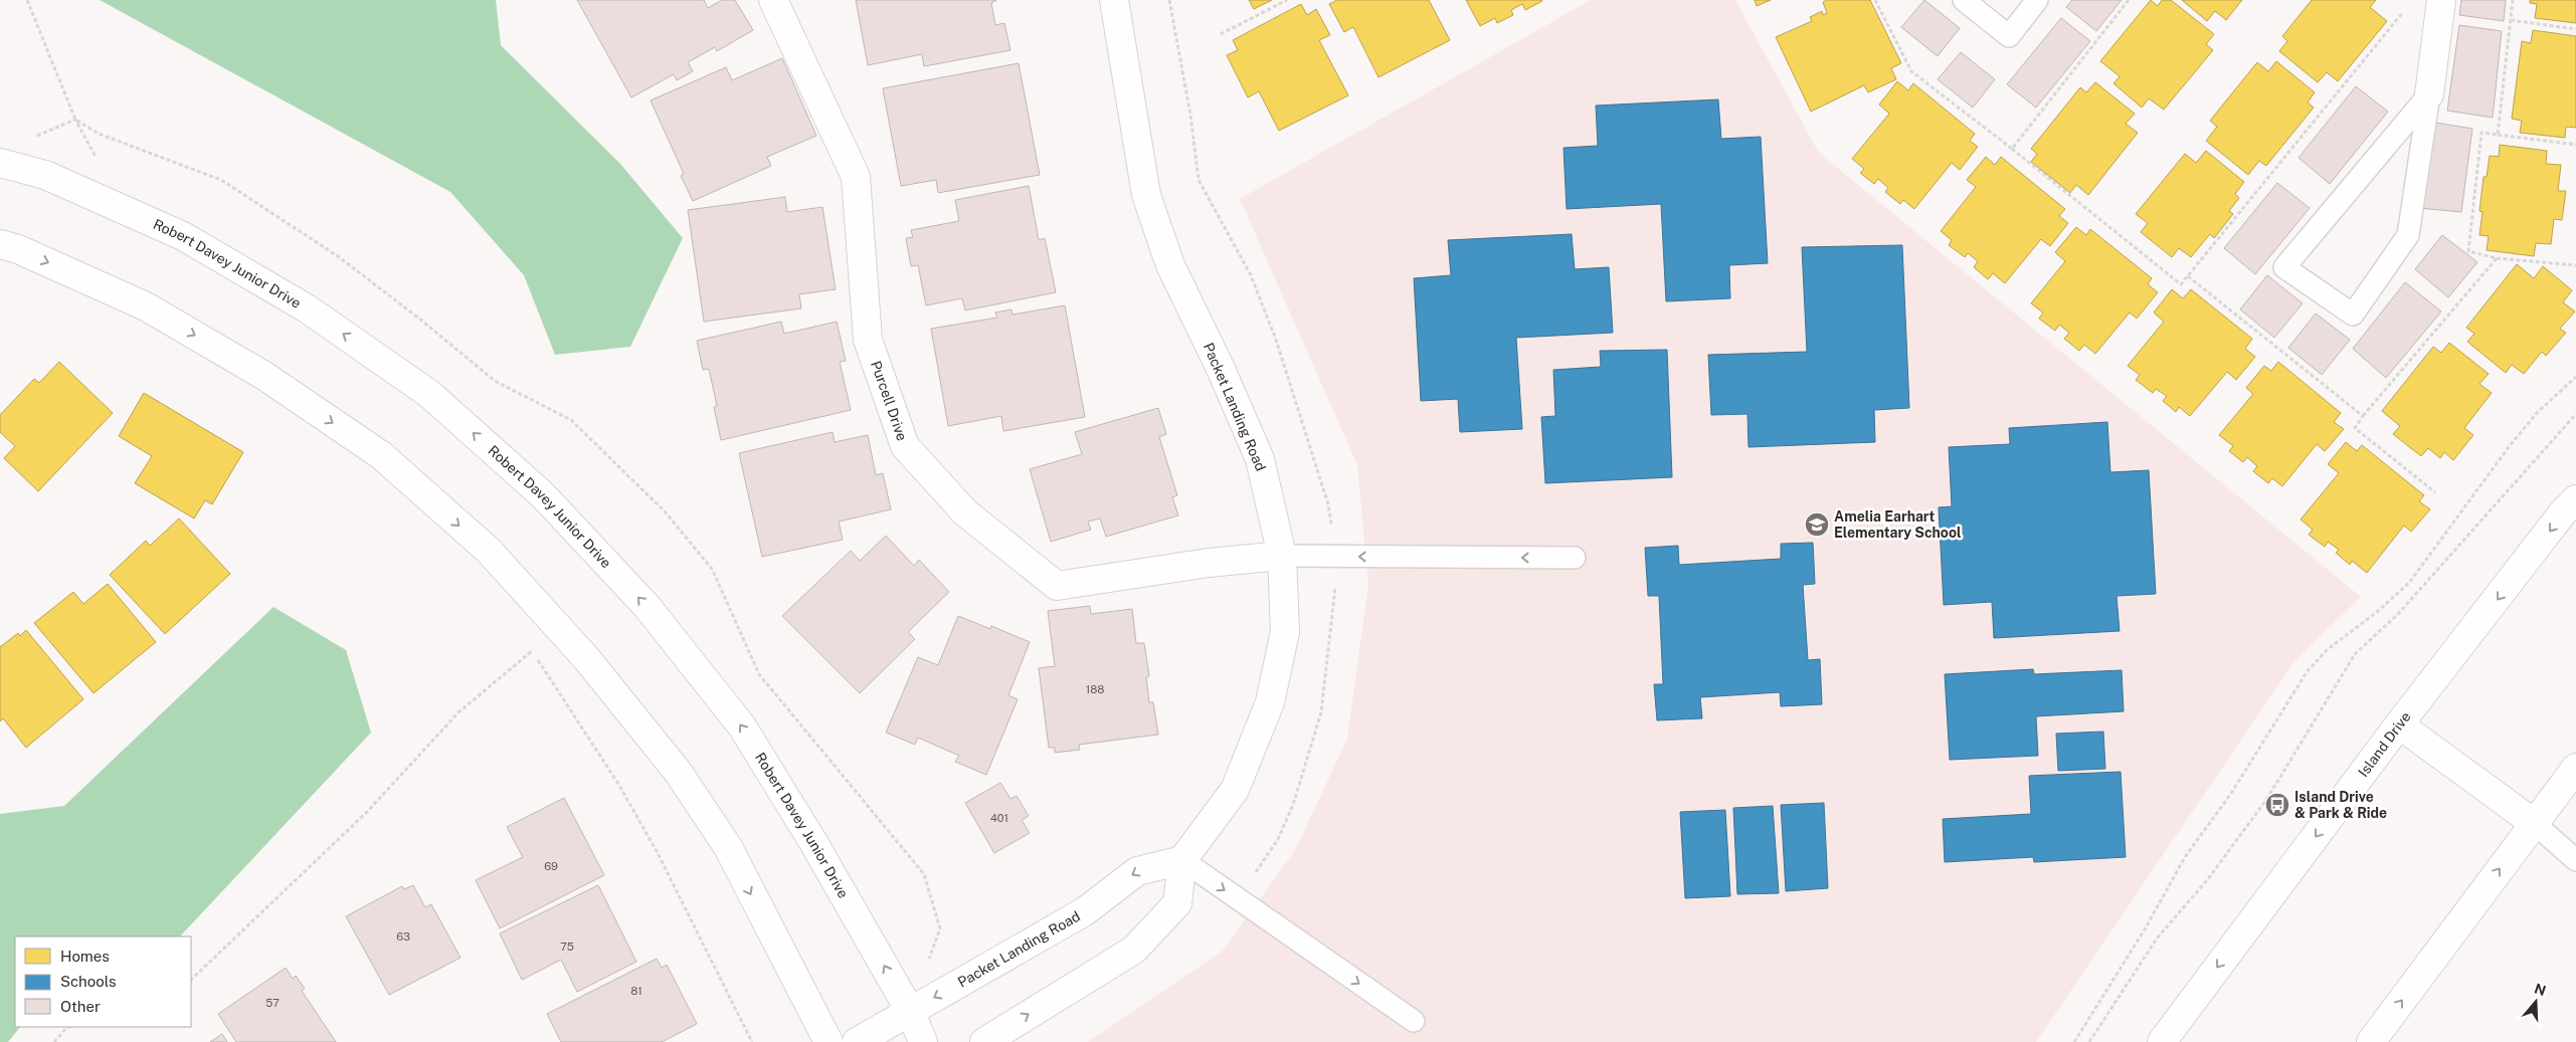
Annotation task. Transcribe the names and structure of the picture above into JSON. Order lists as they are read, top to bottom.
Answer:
{
  "streets": {
    "main road": [
      "Robert Davey Junior Drive",
      "Purcell Drive",
      "Packet Landing Road",
      "Island Drive"
    ]
  },
  "crossings": [
    ["Robert Davey Junior Drive", "Packet Landing Road"],
    ["Purcell Drive", "Packet Landing Road"]
  ],
  "places": {
    "school or university": ["Amelia Earhart Elementary School"],
    "bus stop": ["Island Drive & Park & Ride"]
  },
  "house_numbers": [
    "188",
    "401",
    "69",
    "63",
    "75",
    "81",
    "57"
  ],
  "legend": ["Homes", "Schools", "Other"],
  "north": "top"
}
